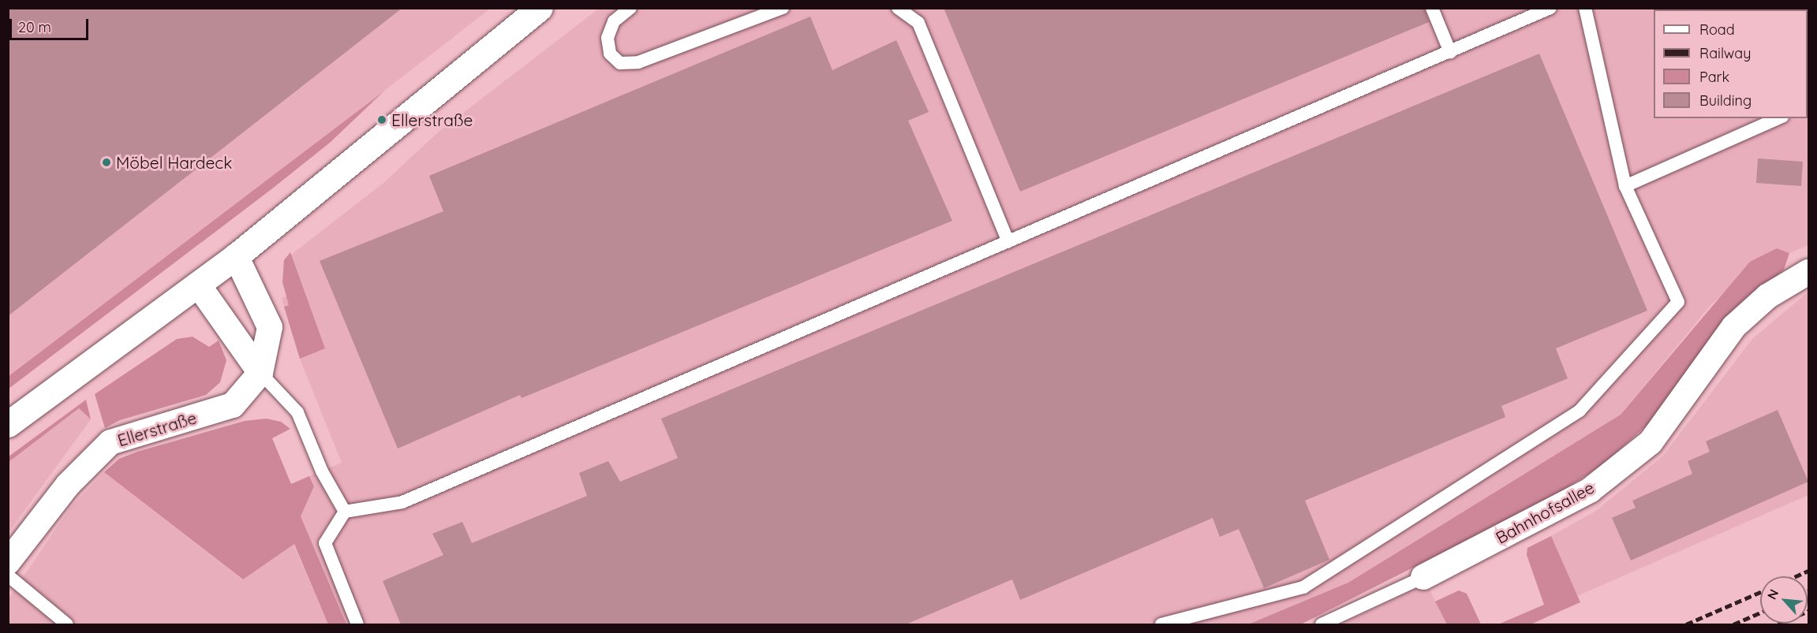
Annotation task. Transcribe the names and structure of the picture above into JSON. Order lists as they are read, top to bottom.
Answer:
{
  "streets": {
    "street": ["Ellerstraße", "Bahnhofsallee"]
  },
  "places": ["Ellerstraße", "Möbel Hardeck"],
  "legend": [
    "Road",
    "Railway",
    "Park",
    "Building"
  ],
  "scale_bar": "20 m",
  "north": "top left"
}
